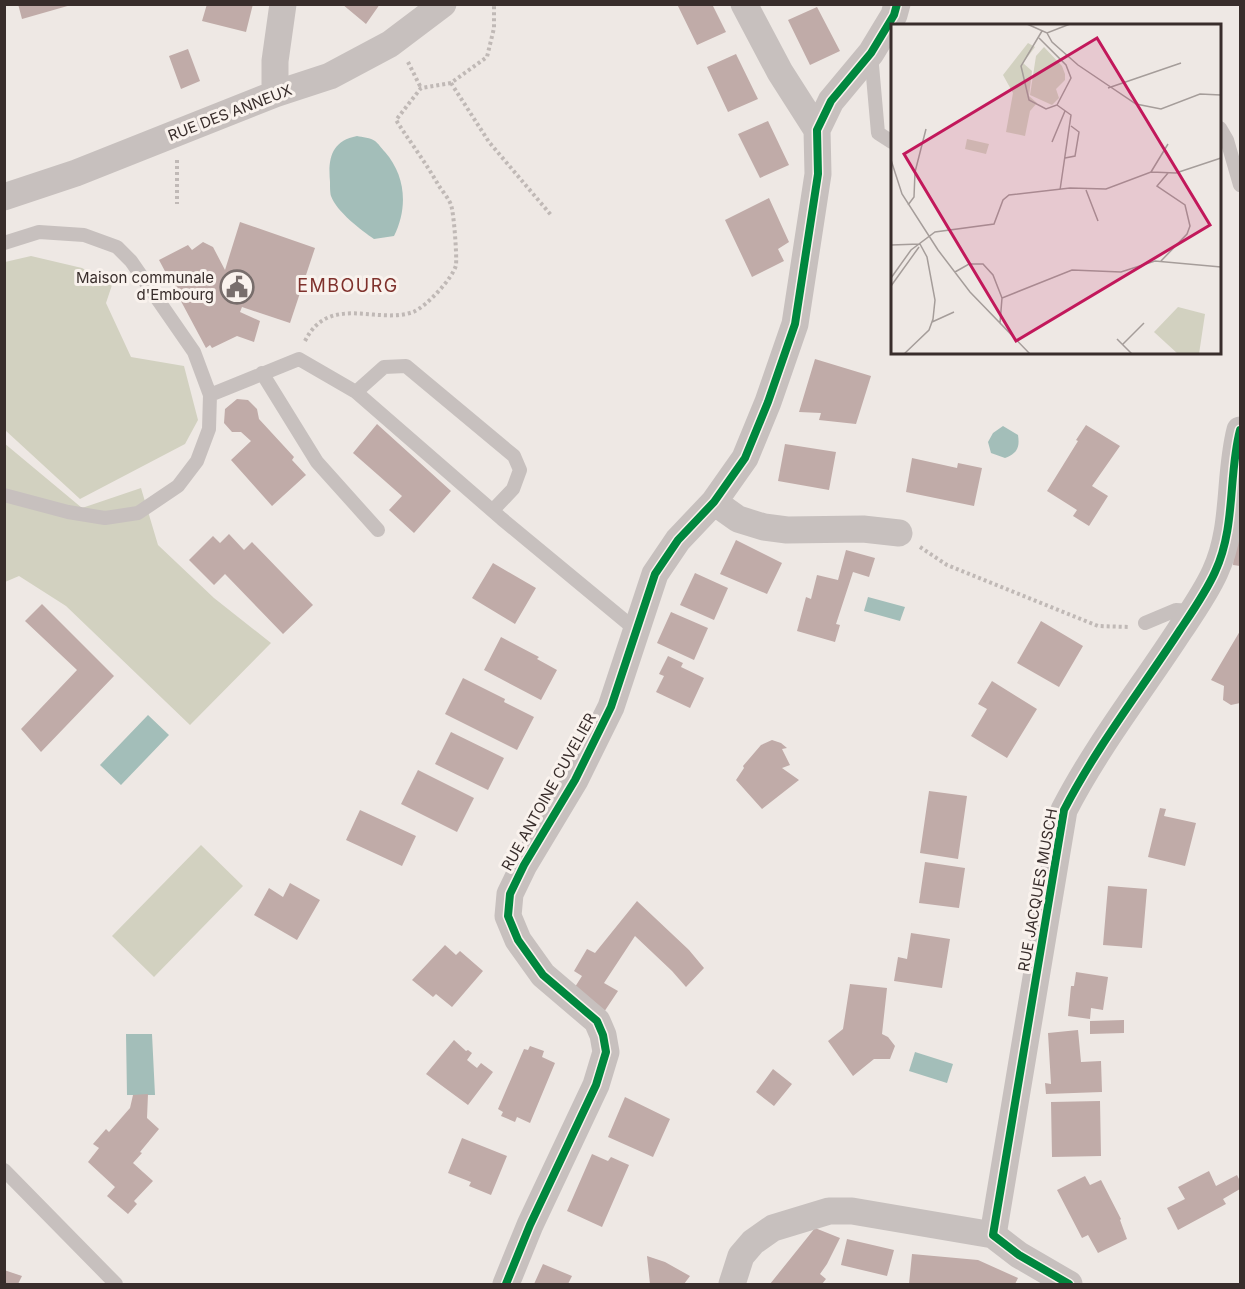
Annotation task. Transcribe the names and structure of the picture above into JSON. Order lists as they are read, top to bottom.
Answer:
{
  "streets": {
    "street": ["RUE DES ANNEUX", "RUE ANTOINE CUVELIER", "RUE JACQUES MUSCH"]
  },
  "districts": ["EMBOURG"],
  "places": {
    "public building": ["Maison communale d'Embourg"]
  }
}
